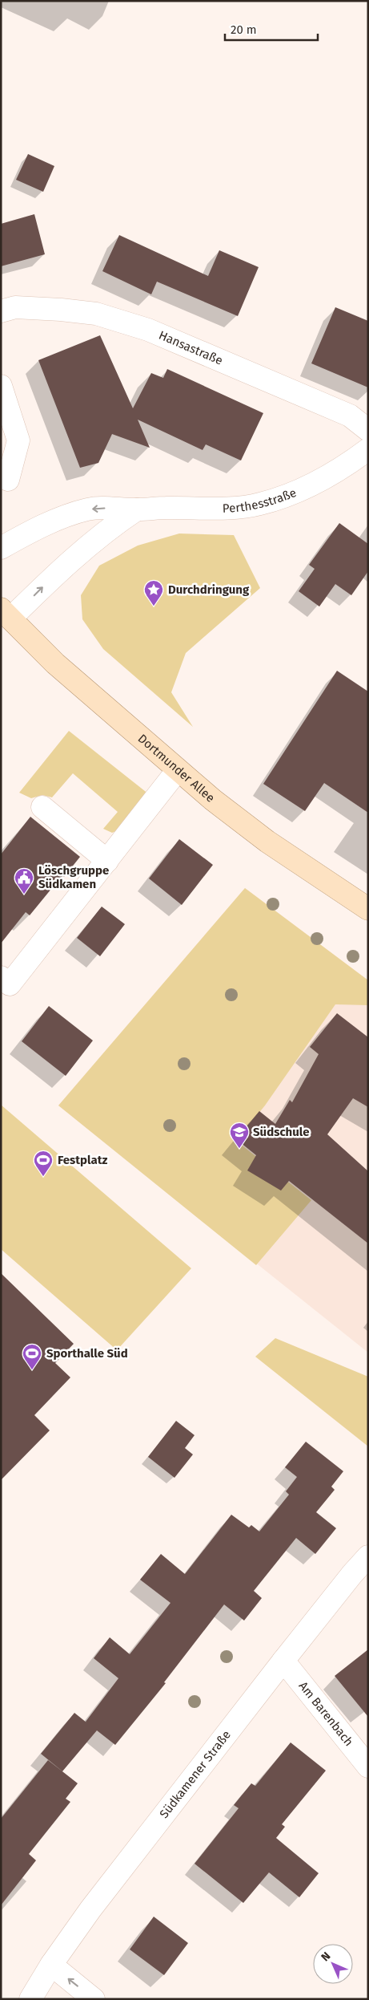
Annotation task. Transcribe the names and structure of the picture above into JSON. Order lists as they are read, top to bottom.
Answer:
{
  "streets": {
    "main road": ["Dortmunder Allee"],
    "street": [
      "Hansastraße",
      "Perthesstraße",
      "Am Barenbach",
      "Südkamener Straße"
    ]
  },
  "crossings": [
    ["Am Barenbach", "Südkamener Straße"]
  ],
  "places": {
    "place": ["Durchdringung"],
    "public building": ["Löschgruppe Südkamen"],
    "school or university": ["Südschule"],
    "sports": ["Festplatz", "Sporthalle Süd"]
  },
  "scale_bar": "20 m",
  "north": "top left"
}
